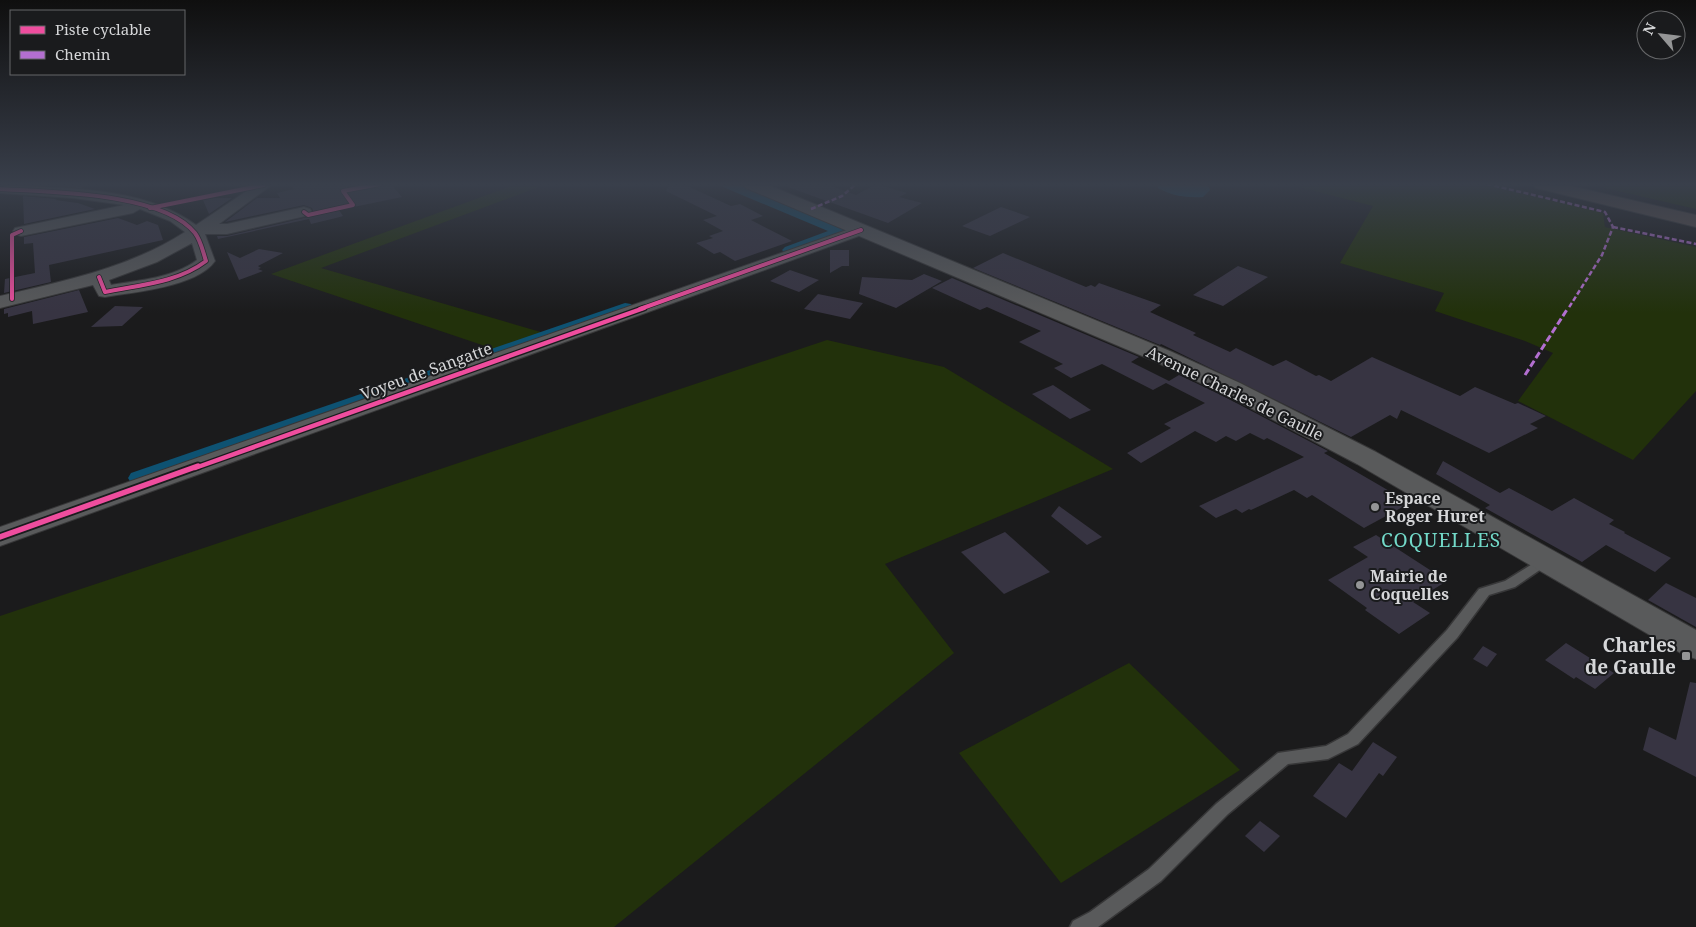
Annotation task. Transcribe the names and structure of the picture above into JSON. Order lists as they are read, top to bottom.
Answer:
{
  "streets": {
    "main road": ["Avenue Charles de Gaulle"],
    "street": ["Voyeu de Sangatte"]
  },
  "crossings": [
    ["Voyeu de Sangatte", "Avenue Charles de Gaulle"]
  ],
  "districts": ["COQUELLES"],
  "places": {
    "other": ["Espace Roger Huret", "Mairie de Coquelles"],
    "transit": ["Charles de Gaulle"]
  },
  "legend": ["Piste cyclable", "Chemin"],
  "north": "top left"
}
